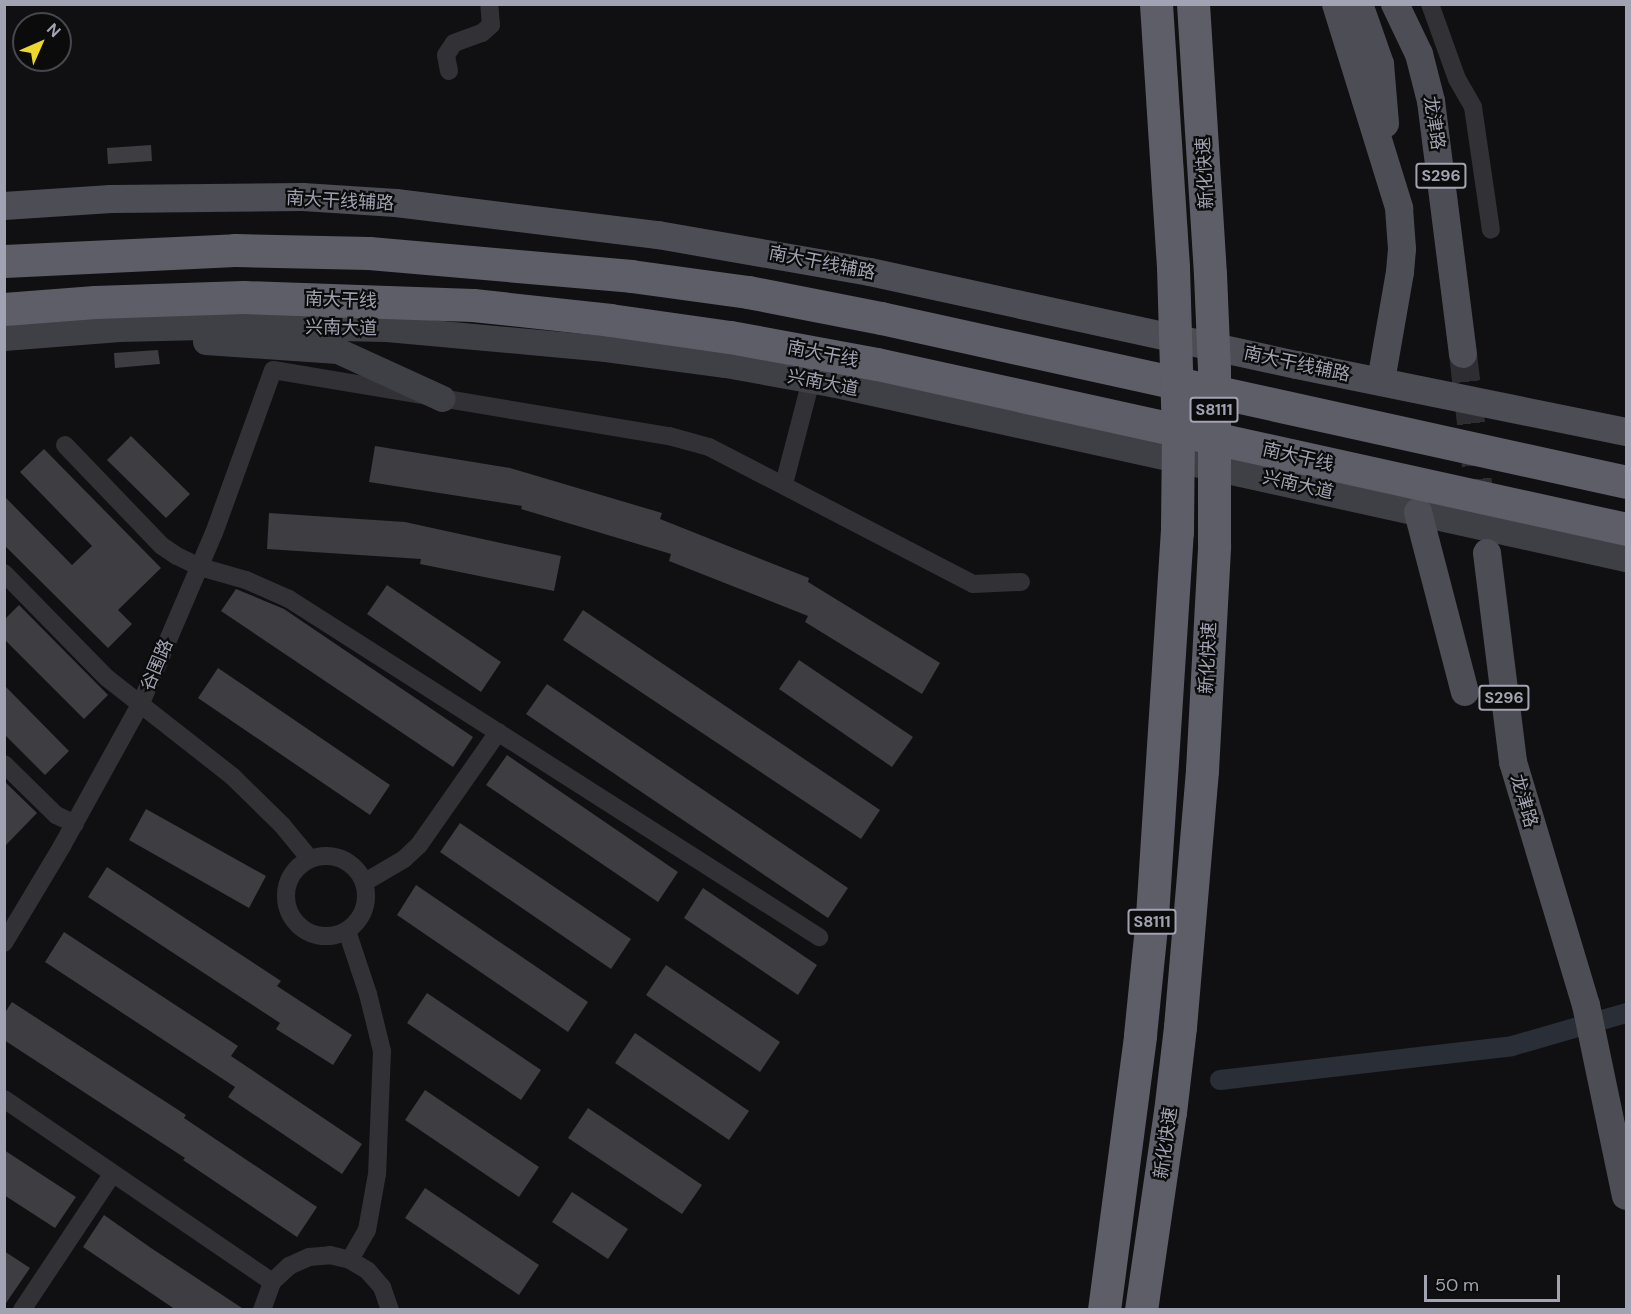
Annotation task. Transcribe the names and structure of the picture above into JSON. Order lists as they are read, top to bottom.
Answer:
{
  "streets": {
    "highway": ["新化快速", "南大干线", "S8111"],
    "main road": [
      "龙津路",
      "S296",
      "南大干线辅路",
      "兴南大道"
    ],
    "street": ["谷围路"]
  },
  "scale_bar": "50 m",
  "north": "top right"
}
